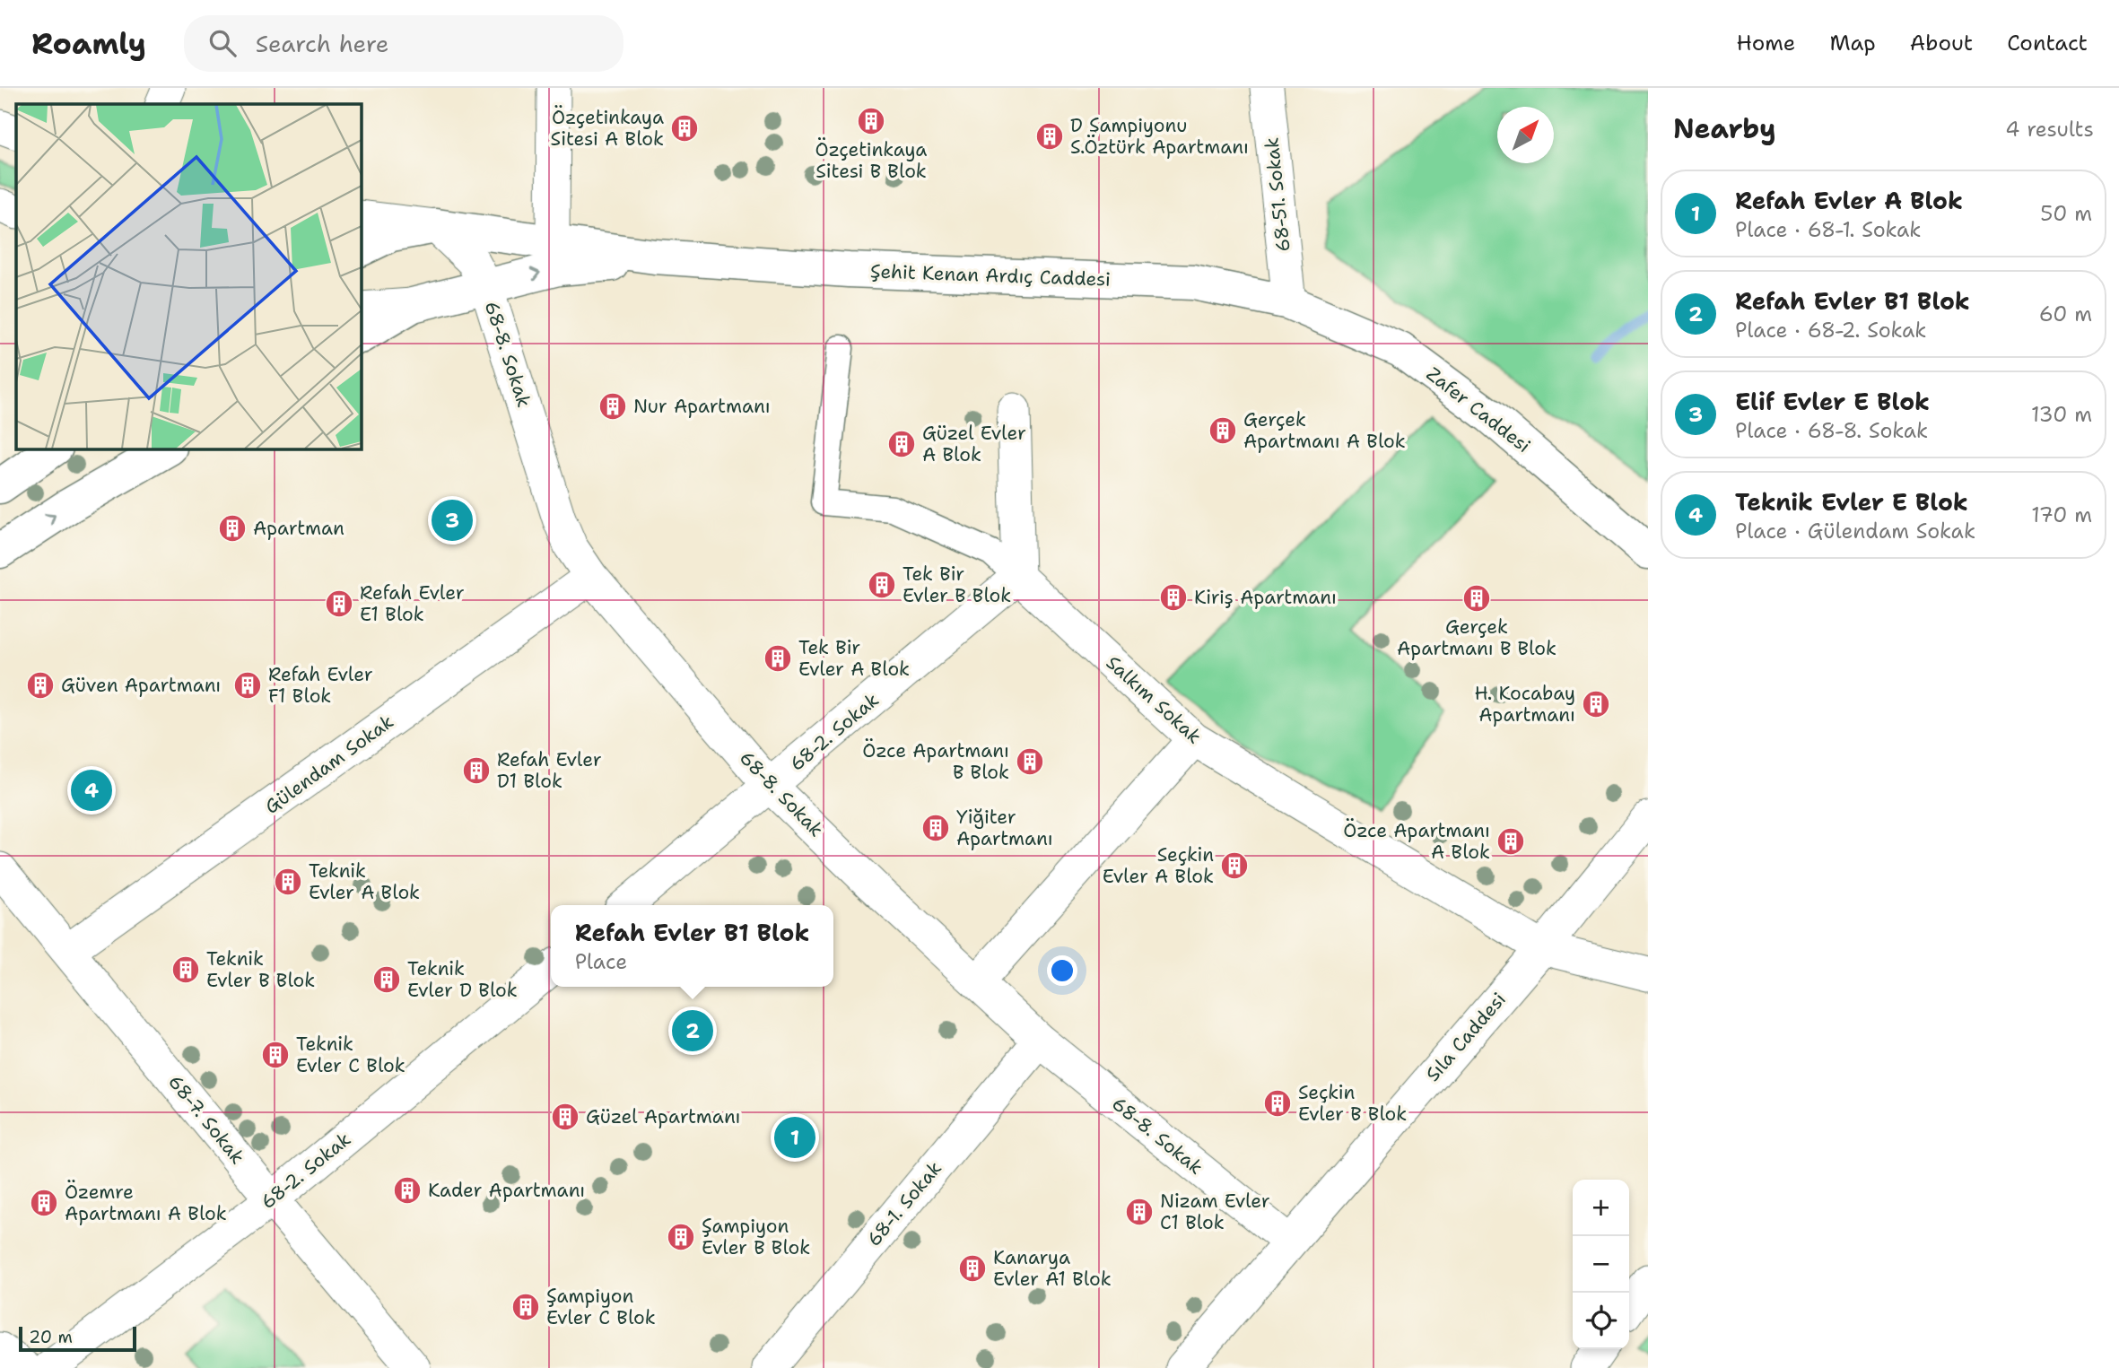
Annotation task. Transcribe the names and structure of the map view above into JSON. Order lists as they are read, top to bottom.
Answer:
{
  "streets": {
    "street": [
      "68-51. Sokak",
      "Şehit Kenan Ardıç Caddesi",
      "68-8. Sokak",
      "Zafer Caddesi",
      "Salkım Sokak",
      "68-2. Sokak",
      "Gülendam Sokak",
      "Sıla Caddesi",
      "68-7. Sokak",
      "68-1. Sokak"
    ]
  },
  "crossings": [
    ["68-51. Sokak", "Şehit Kenan Ardıç Caddesi"],
    ["68-51. Sokak", "Zafer Caddesi"],
    ["Şehit Kenan Ardıç Caddesi", "68-8. Sokak"],
    ["Şehit Kenan Ardıç Caddesi", "Zafer Caddesi"],
    ["68-8. Sokak", "68-2. Sokak"],
    ["68-8. Sokak", "Gülendam Sokak"],
    ["68-8. Sokak", "Sıla Caddesi"],
    ["68-8. Sokak", "68-1. Sokak"],
    ["Salkım Sokak", "68-2. Sokak"],
    ["Salkım Sokak", "Sıla Caddesi"],
    ["68-2. Sokak", "68-7. Sokak"],
    ["Gülendam Sokak", "68-7. Sokak"]
  ],
  "places": {
    "building": [
      "Özçetinkaya Sitesi B Blok",
      "Özçetinkaya Sitesi A Blok",
      "D Şampiyonu S.Öztürk Apartmanı",
      "Nur Apartmanı",
      "Gerçek Apartmanı A Blok",
      "Güzel Evler A Blok",
      "Apartman",
      "Tek Bir Evler B Blok",
      "Kiriş Apartmanı",
      "Gerçek Apartmanı B Blok",
      "Refah Evler E1 Blok",
      "Tek Bir Evler A Blok",
      "Güven Apartmanı",
      "Refah Evler F1 Blok",
      "H. Kocabay Apartmanı",
      "Özce Apartmanı B Blok",
      "Refah Evler D1 Blok",
      "Yiğiter Apartmanı",
      "Özce Apartmanı A Blok",
      "Seçkin Evler A Blok",
      "Teknik Evler A Blok",
      "Teknik Evler B Blok",
      "Teknik Evler D Blok",
      "Teknik Evler C Blok",
      "Seçkin Evler B Blok",
      "Güzel Apartmanı",
      "Kader Apartmanı",
      "Özemre Apartmanı A Blok",
      "Nizam Evler C1 Blok",
      "Şampiyon Evler B Blok",
      "Kanarya Evler A1 Blok",
      "Şampiyon Evler C Blok"
    ]
  },
  "scale_bar": "20 m",
  "north": "top right",
  "page": {
    "header": "Roamly",
    "search": "Search here",
    "nav": [
      "Home",
      "Map",
      "About",
      "Contact"
    ],
    "heading": ["Nearby", "4 results"],
    "list": [
      {
        "mark": "1",
        "name": "Refah Evler A Blok",
        "note": "Place · 68-1. Sokak",
        "value": "50 m"
      },
      {
        "mark": "2",
        "name": "Refah Evler B1 Blok",
        "note": "Place · 68-2. Sokak",
        "value": "60 m"
      },
      {
        "mark": "3",
        "name": "Elif Evler E Blok",
        "note": "Place · 68-8. Sokak",
        "value": "130 m"
      },
      {
        "mark": "4",
        "name": "Teknik Evler E Blok",
        "note": "Place · Gülendam Sokak",
        "value": "170 m"
      }
    ],
    "pins": [
      "3",
      "4",
      "2",
      "1"
    ],
    "popup": ["Refah Evler B1 Blok", "Place"],
    "map_buttons": ["+", "−"],
    "scale": "20 m"
  }
}
